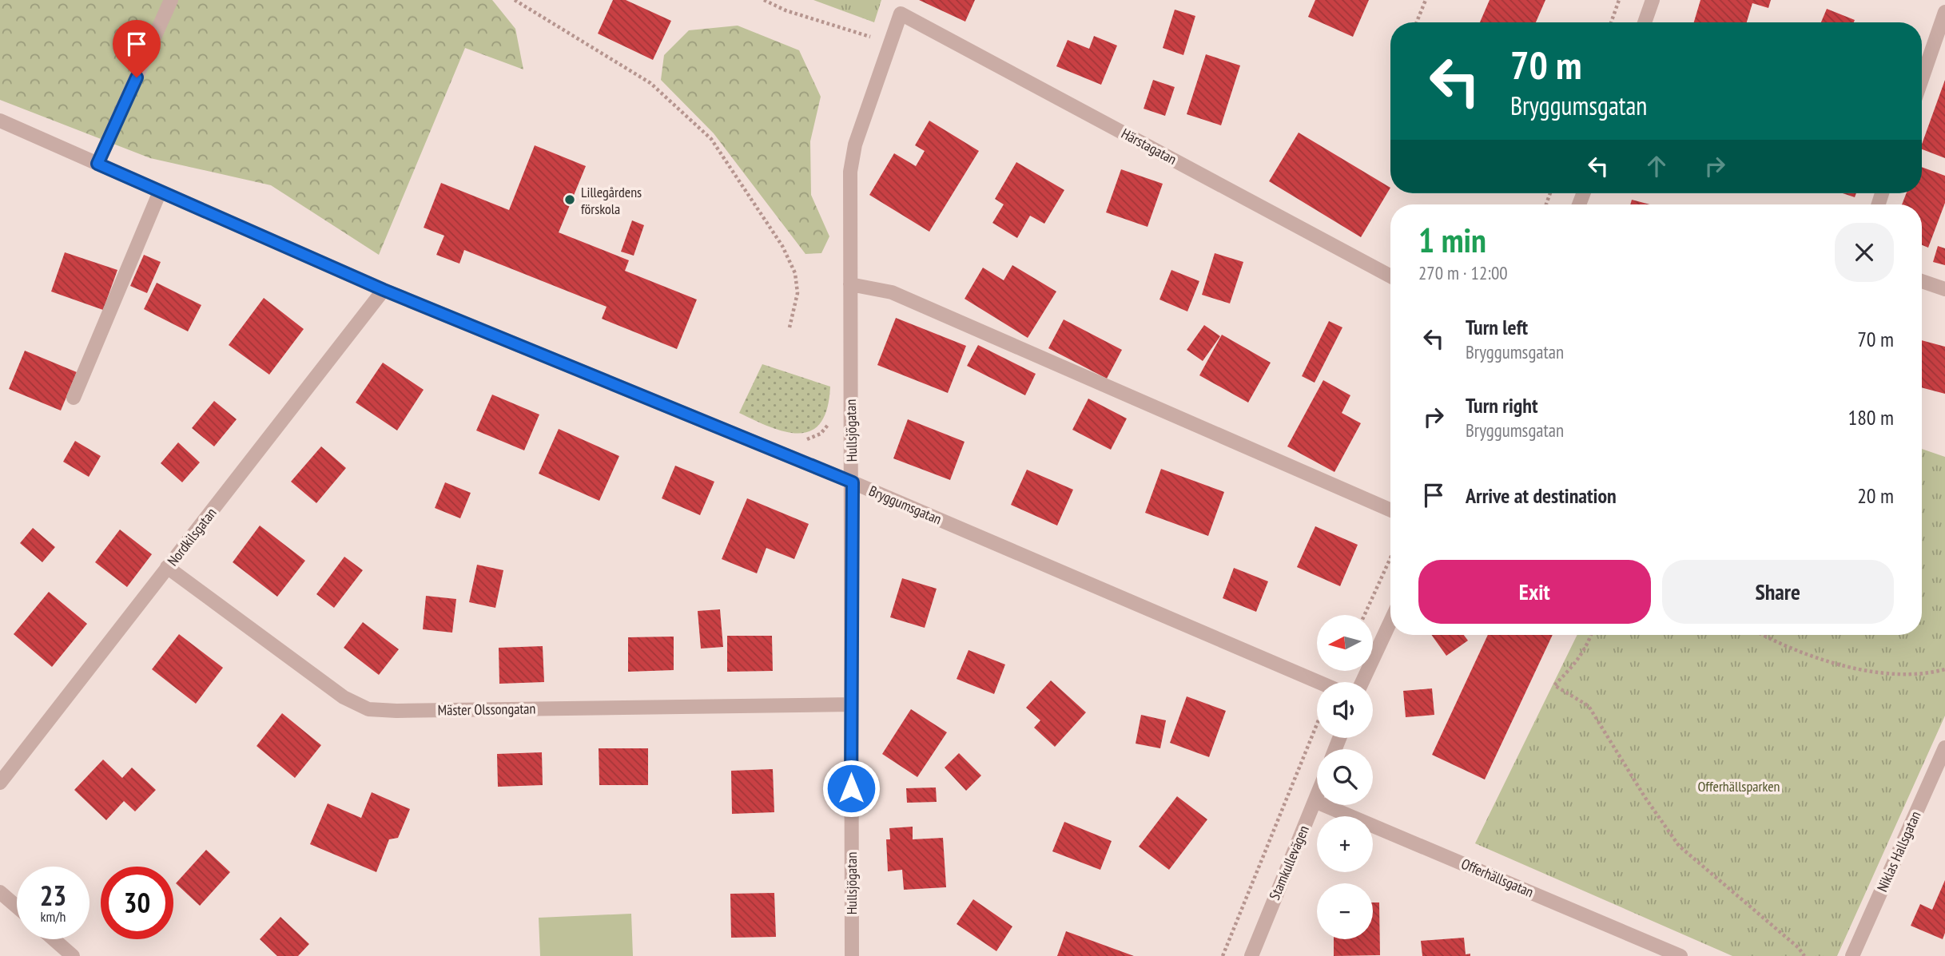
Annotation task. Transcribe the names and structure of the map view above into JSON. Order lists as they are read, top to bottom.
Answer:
{
  "streets": {
    "street": [
      "Härstagatan",
      "Hullsjögatan",
      "Bryggumsgatan",
      "Nordkilsgatan",
      "Mäster Olssongatan",
      "Niklas Hallsgatan",
      "Stamkullevägen",
      "Offerhällsgatan"
    ]
  },
  "crossings": [
    ["Härstagatan", "Hullsjögatan"],
    ["Hullsjögatan", "Bryggumsgatan"],
    ["Hullsjögatan", "Mäster Olssongatan"],
    ["Bryggumsgatan", "Nordkilsgatan"],
    ["Nordkilsgatan", "Mäster Olssongatan"],
    ["Stamkullevägen", "Offerhällsgatan"]
  ],
  "parks": ["Offerhällsparken"],
  "places": ["Lillegårdens förskola"],
  "north": "left",
  "page": {
    "turn": ["70 m", "Bryggumsgatan"],
    "heading": ["1 min", "270 m · 12:00"],
    "list": [
      {
        "name": "Turn left",
        "note": "Bryggumsgatan",
        "value": "70 m"
      },
      {
        "name": "Turn right",
        "note": "Bryggumsgatan",
        "value": "180 m"
      },
      {
        "name": "Arrive at destination",
        "value": "20 m"
      }
    ],
    "buttons": ["Exit", "Share"],
    "map_buttons": ["+", "−"],
    "speed": "23 km/h",
    "limit": "30"
  }
}
